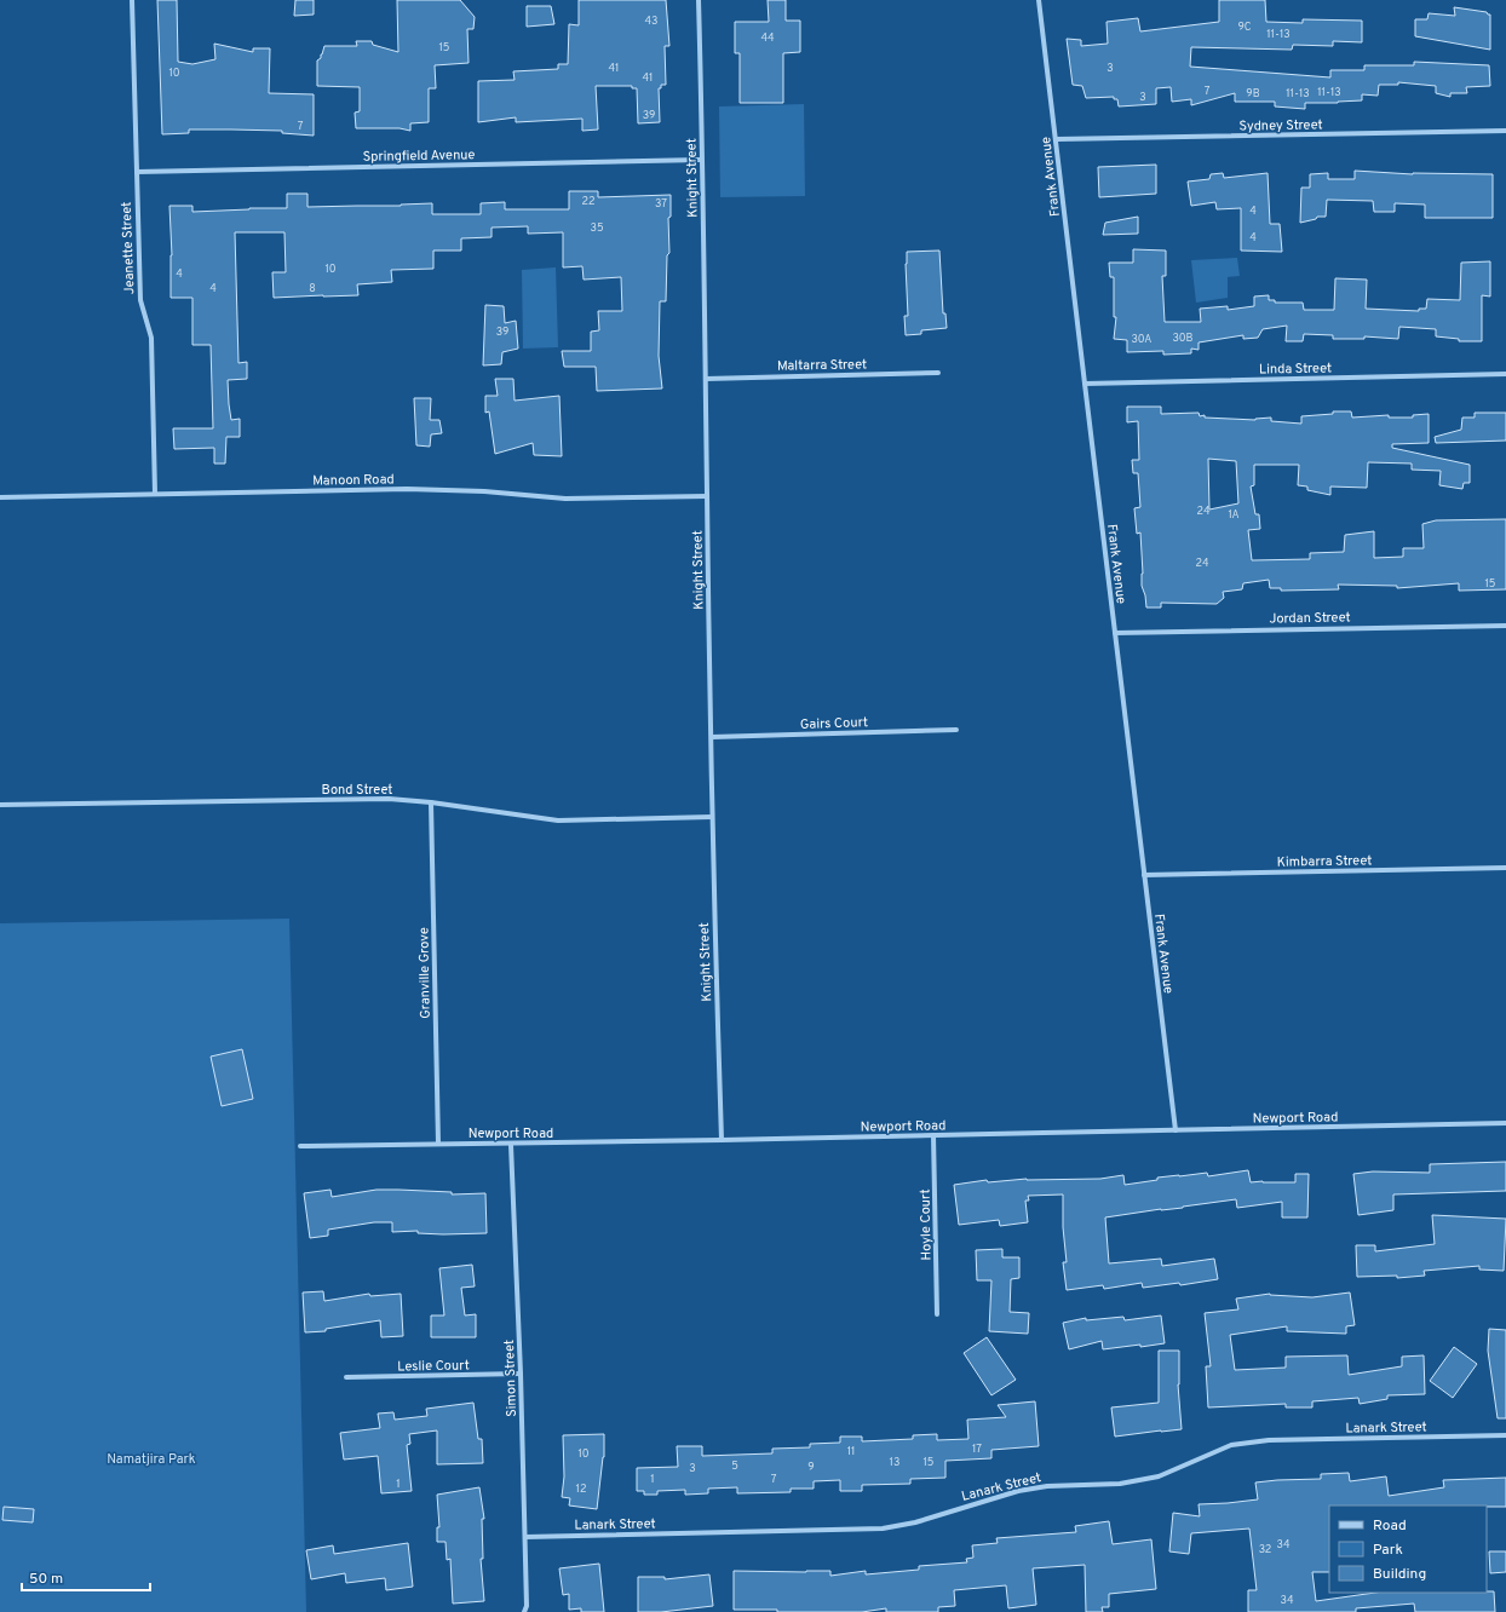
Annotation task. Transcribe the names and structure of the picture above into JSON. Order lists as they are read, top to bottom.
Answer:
{
  "streets": {
    "street": [
      "Sydney Street",
      "Springfield Avenue",
      "Frank Avenue",
      "Knight Street",
      "Jeanette Street",
      "Maltarra Street",
      "Linda Street",
      "Manoon Road",
      "Jordan Street",
      "Gairs Court",
      "Bond Street",
      "Kimbarra Street",
      "Granville Grove",
      "Newport Road",
      "Hoyle Court",
      "Leslie Court",
      "Simon Street",
      "Lanark Street"
    ]
  },
  "crossings": [
    ["Sydney Street", "Frank Avenue"],
    ["Springfield Avenue", "Knight Street"],
    ["Springfield Avenue", "Jeanette Street"],
    ["Frank Avenue", "Linda Street"],
    ["Frank Avenue", "Jordan Street"],
    ["Frank Avenue", "Kimbarra Street"],
    ["Frank Avenue", "Newport Road"],
    ["Knight Street", "Maltarra Street"],
    ["Knight Street", "Manoon Road"],
    ["Knight Street", "Gairs Court"],
    ["Knight Street", "Bond Street"],
    ["Knight Street", "Newport Road"],
    ["Jeanette Street", "Manoon Road"],
    ["Bond Street", "Granville Grove"],
    ["Granville Grove", "Newport Road"],
    ["Newport Road", "Hoyle Court"],
    ["Newport Road", "Simon Street"],
    ["Leslie Court", "Simon Street"],
    ["Simon Street", "Lanark Street"]
  ],
  "parks": ["Namatjira Park"],
  "house_numbers": [
    "43",
    "9C",
    "11-13",
    "44",
    "15",
    "41",
    "3",
    "10",
    "41",
    "7",
    "11-13",
    "9B",
    "11-13",
    "3",
    "39",
    "7",
    "22",
    "37",
    "4",
    "35",
    "4",
    "10",
    "4",
    "4",
    "8",
    "39",
    "30B",
    "30A",
    "24",
    "1A",
    "24",
    "15",
    "17",
    "11",
    "10",
    "13",
    "15",
    "5",
    "9",
    "3",
    "1",
    "7",
    "1",
    "12",
    "34",
    "32",
    "34"
  ],
  "legend": ["Road", "Park", "Building"],
  "scale_bar": "50 m"
}
